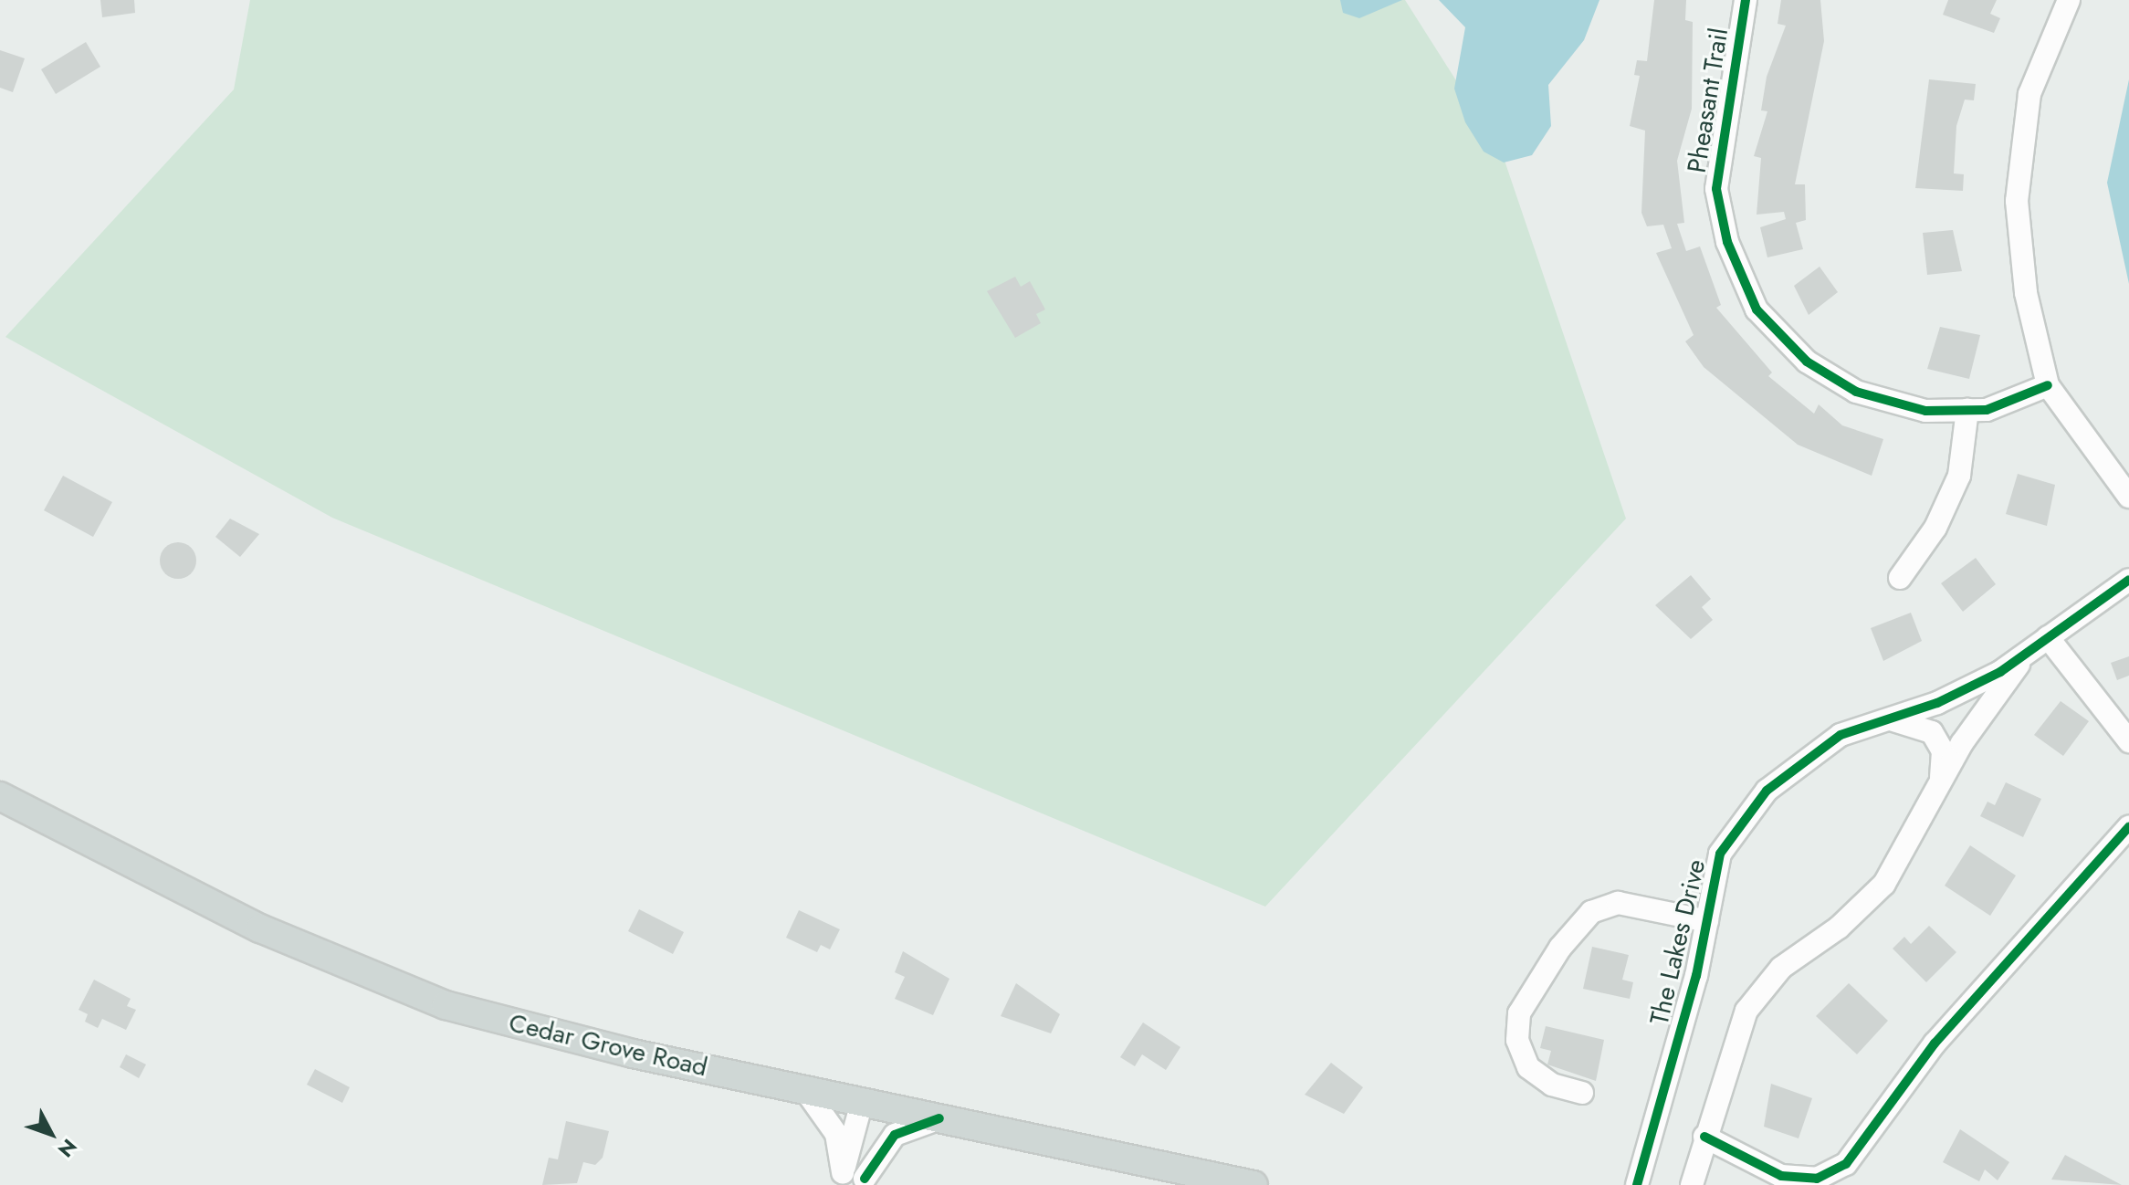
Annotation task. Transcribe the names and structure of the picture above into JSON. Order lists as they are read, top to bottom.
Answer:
{
  "streets": {
    "main road": ["Cedar Grove Road"],
    "street": ["Pheasant Trail", "The Lakes Drive"]
  },
  "north": "bottom right"
}
